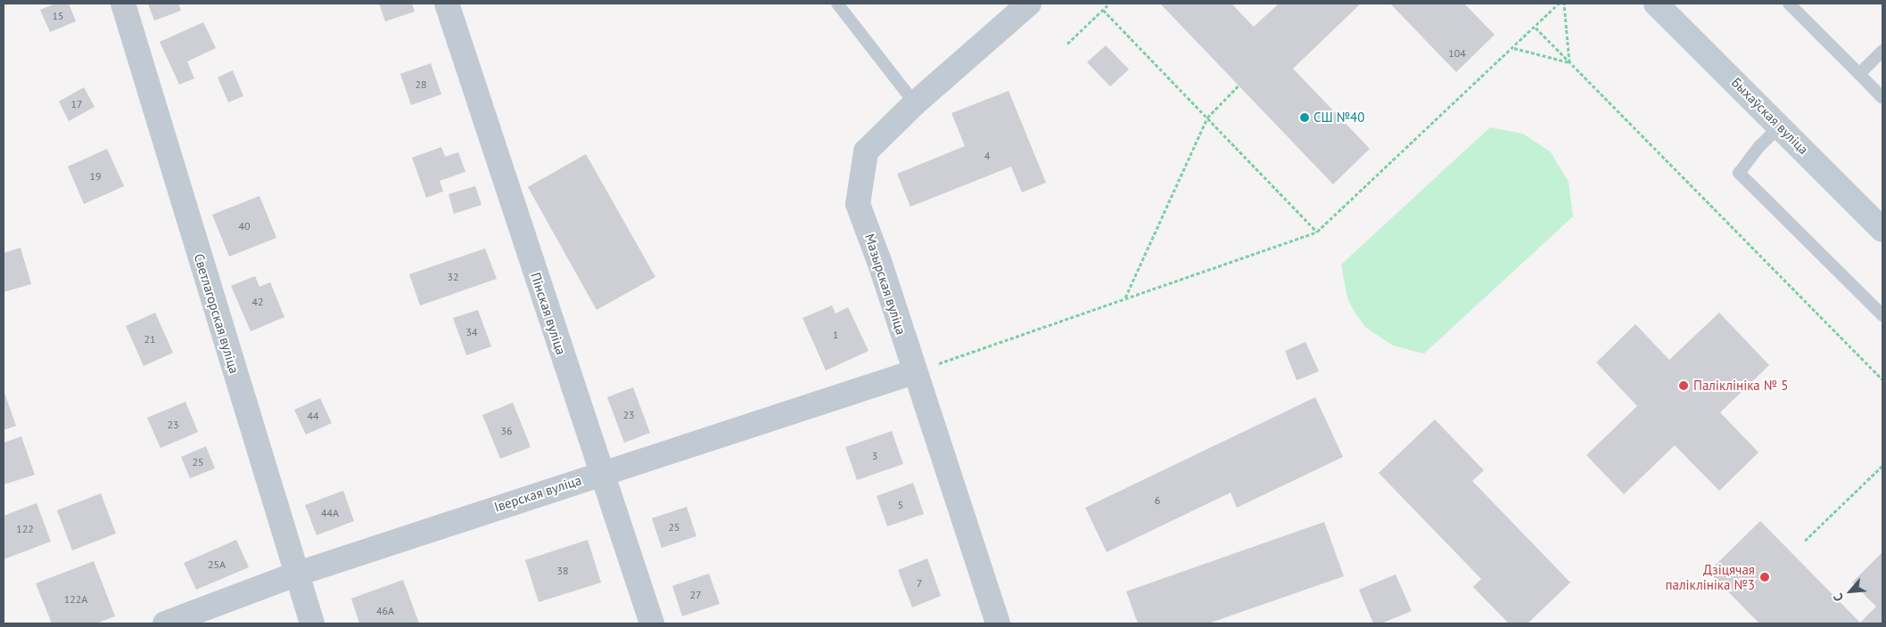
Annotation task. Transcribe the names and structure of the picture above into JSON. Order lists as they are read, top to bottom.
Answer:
{
  "streets": {
    "main road": ["Быхаўская вуліца"],
    "street": [
      "Мазырская вуліца",
      "Светлагорская вуліца",
      "Пінская вуліца",
      "Іверская вуліца"
    ]
  },
  "crossings": [
    ["Мазырская вуліца", "Іверская вуліца"],
    ["Светлагорская вуліца", "Іверская вуліца"],
    ["Пінская вуліца", "Іверская вуліца"]
  ],
  "places": ["СШ №40", "Паліклініка № 5", "Дзіцячая паліклініка №3"],
  "house_numbers": [
    "15",
    "104",
    "28",
    "17",
    "4",
    "19",
    "40",
    "32",
    "42",
    "34",
    "1",
    "21",
    "23",
    "44",
    "23",
    "36",
    "3",
    "25",
    "6",
    "5",
    "44А",
    "25",
    "122",
    "25А",
    "38",
    "7",
    "27",
    "122А",
    "46А"
  ],
  "north": "bottom left"
}
